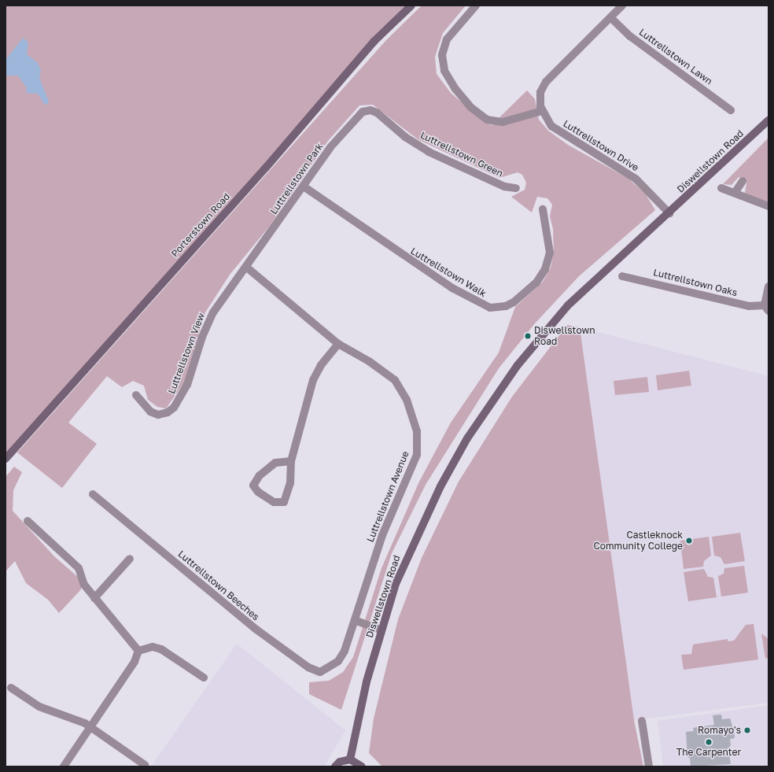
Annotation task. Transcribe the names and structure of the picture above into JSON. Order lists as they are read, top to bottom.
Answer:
{
  "streets": {
    "street": [
      "Luttrellstown Lawn",
      "Luttrellstown Drive",
      "Luttrellstown Green",
      "Diswellstown Road",
      "Luttrellstown Park",
      "Porterstown Road",
      "Luttrellstown Walk",
      "Luttrellstown Oaks",
      "Luttrellstown View",
      "Luttrellstown Avenue",
      "Luttrellstown Beeches"
    ]
  },
  "crossings": [
    ["Luttrellstown Lawn", "Luttrellstown Drive"],
    ["Luttrellstown Drive", "Diswellstown Road"],
    ["Luttrellstown Green", "Luttrellstown Park"],
    ["Luttrellstown Park", "Luttrellstown Walk"],
    ["Luttrellstown Park", "Luttrellstown View"],
    ["Luttrellstown Park", "Luttrellstown Avenue"],
    ["Luttrellstown View", "Luttrellstown Avenue"],
    ["Luttrellstown Avenue", "Luttrellstown Beeches"]
  ],
  "places": [
    "Diswellstown Road",
    "Castleknock Community College",
    "Romayo's",
    "The Carpenter"
  ]
}
